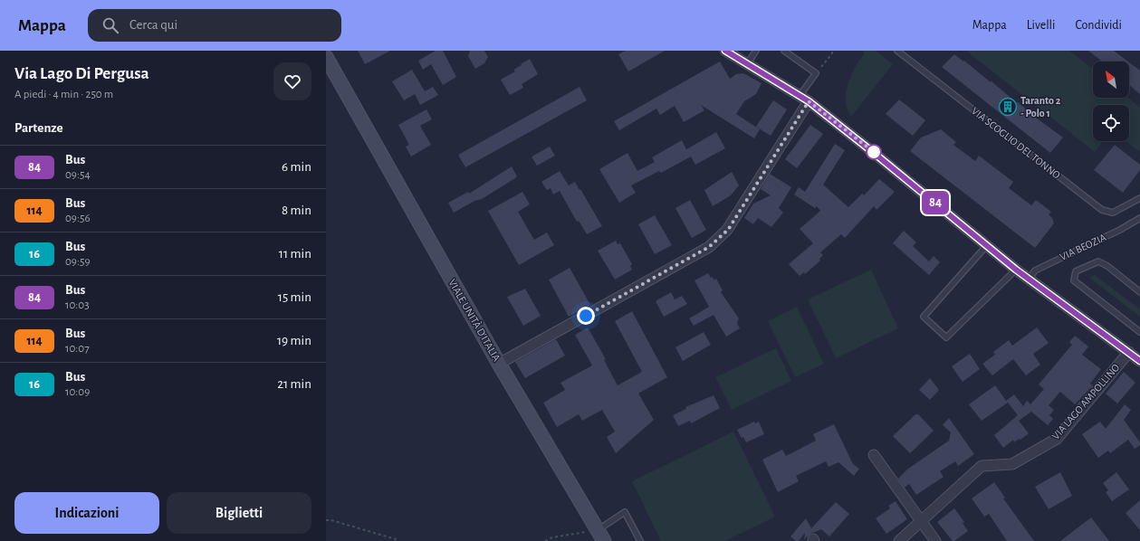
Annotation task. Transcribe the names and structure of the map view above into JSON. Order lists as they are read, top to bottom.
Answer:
{
  "streets": {
    "main road": ["VIALE UNITÀ D'ITALIA"],
    "street": ["VIA LAGO AMPOLLINO"],
    "lane": ["VIA SCOGLIO DEL TONNO", "VIA BEOZIA"]
  },
  "places": {
    "building": ["Taranto 2 - Polo 1"]
  },
  "lines": ["bus line 84"],
  "north": "top left",
  "page": {
    "header": "Mappa",
    "search": "Cerca qui",
    "nav": ["Mappa", "Livelli", "Condividi"],
    "heading": [
      ["Via Lago Di Pergusa", "A piedi · 4 min · 250 m"],
      "Partenze"
    ],
    "on_map": "84",
    "list": [
      {
        "mark": "84",
        "name": "Bus",
        "note": "09:54",
        "value": "6 min"
      },
      {
        "mark": "114",
        "name": "Bus",
        "note": "09:56",
        "value": "8 min"
      },
      {
        "mark": "16",
        "name": "Bus",
        "note": "09:59",
        "value": "11 min"
      },
      {
        "mark": "84",
        "name": "Bus",
        "note": "10:03",
        "value": "15 min"
      },
      {
        "mark": "114",
        "name": "Bus",
        "note": "10:07",
        "value": "19 min"
      },
      {
        "mark": "16",
        "name": "Bus",
        "note": "10:09",
        "value": "21 min"
      }
    ],
    "buttons": ["Indicazioni", "Biglietti"]
  }
}
